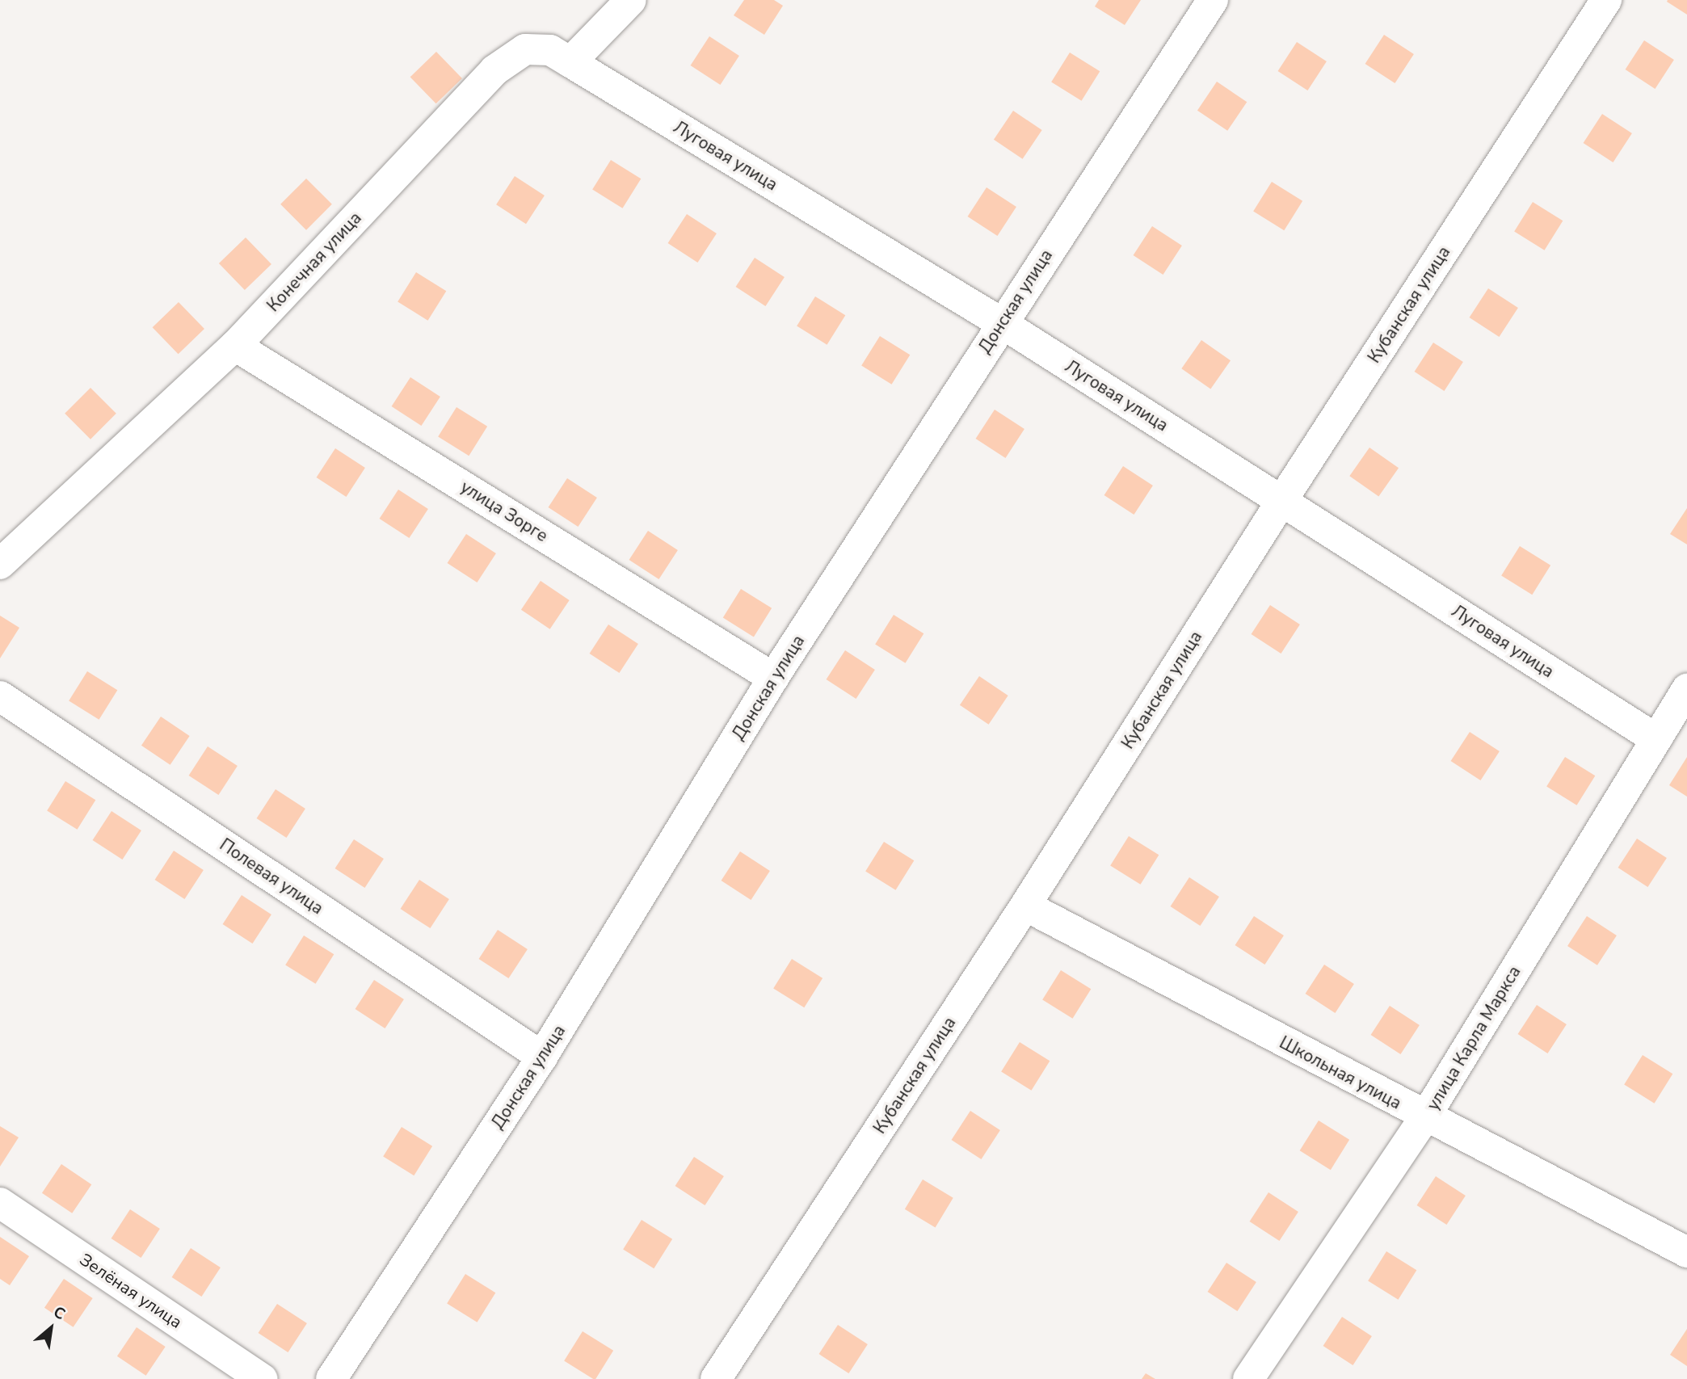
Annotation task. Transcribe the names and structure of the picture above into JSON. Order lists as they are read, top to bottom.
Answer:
{
  "streets": {
    "street": [
      "Луговая улица",
      "Конечная улица",
      "Донская улица",
      "Кубанская улица",
      "улица Зорге",
      "Полевая улица",
      "улица Карла Маркса",
      "Школьная улица",
      "Зелёная улица"
    ]
  },
  "crossings": [
    ["Луговая улица", "Конечная улица"],
    ["Луговая улица", "Донская улица"],
    ["Луговая улица", "Кубанская улица"],
    ["Луговая улица", "улица Карла Маркса"],
    ["Конечная улица", "улица Зорге"],
    ["Донская улица", "улица Зорге"],
    ["Донская улица", "Полевая улица"],
    ["Кубанская улица", "Школьная улица"],
    ["улица Карла Маркса", "Школьная улица"]
  ],
  "north": "top right"
}
